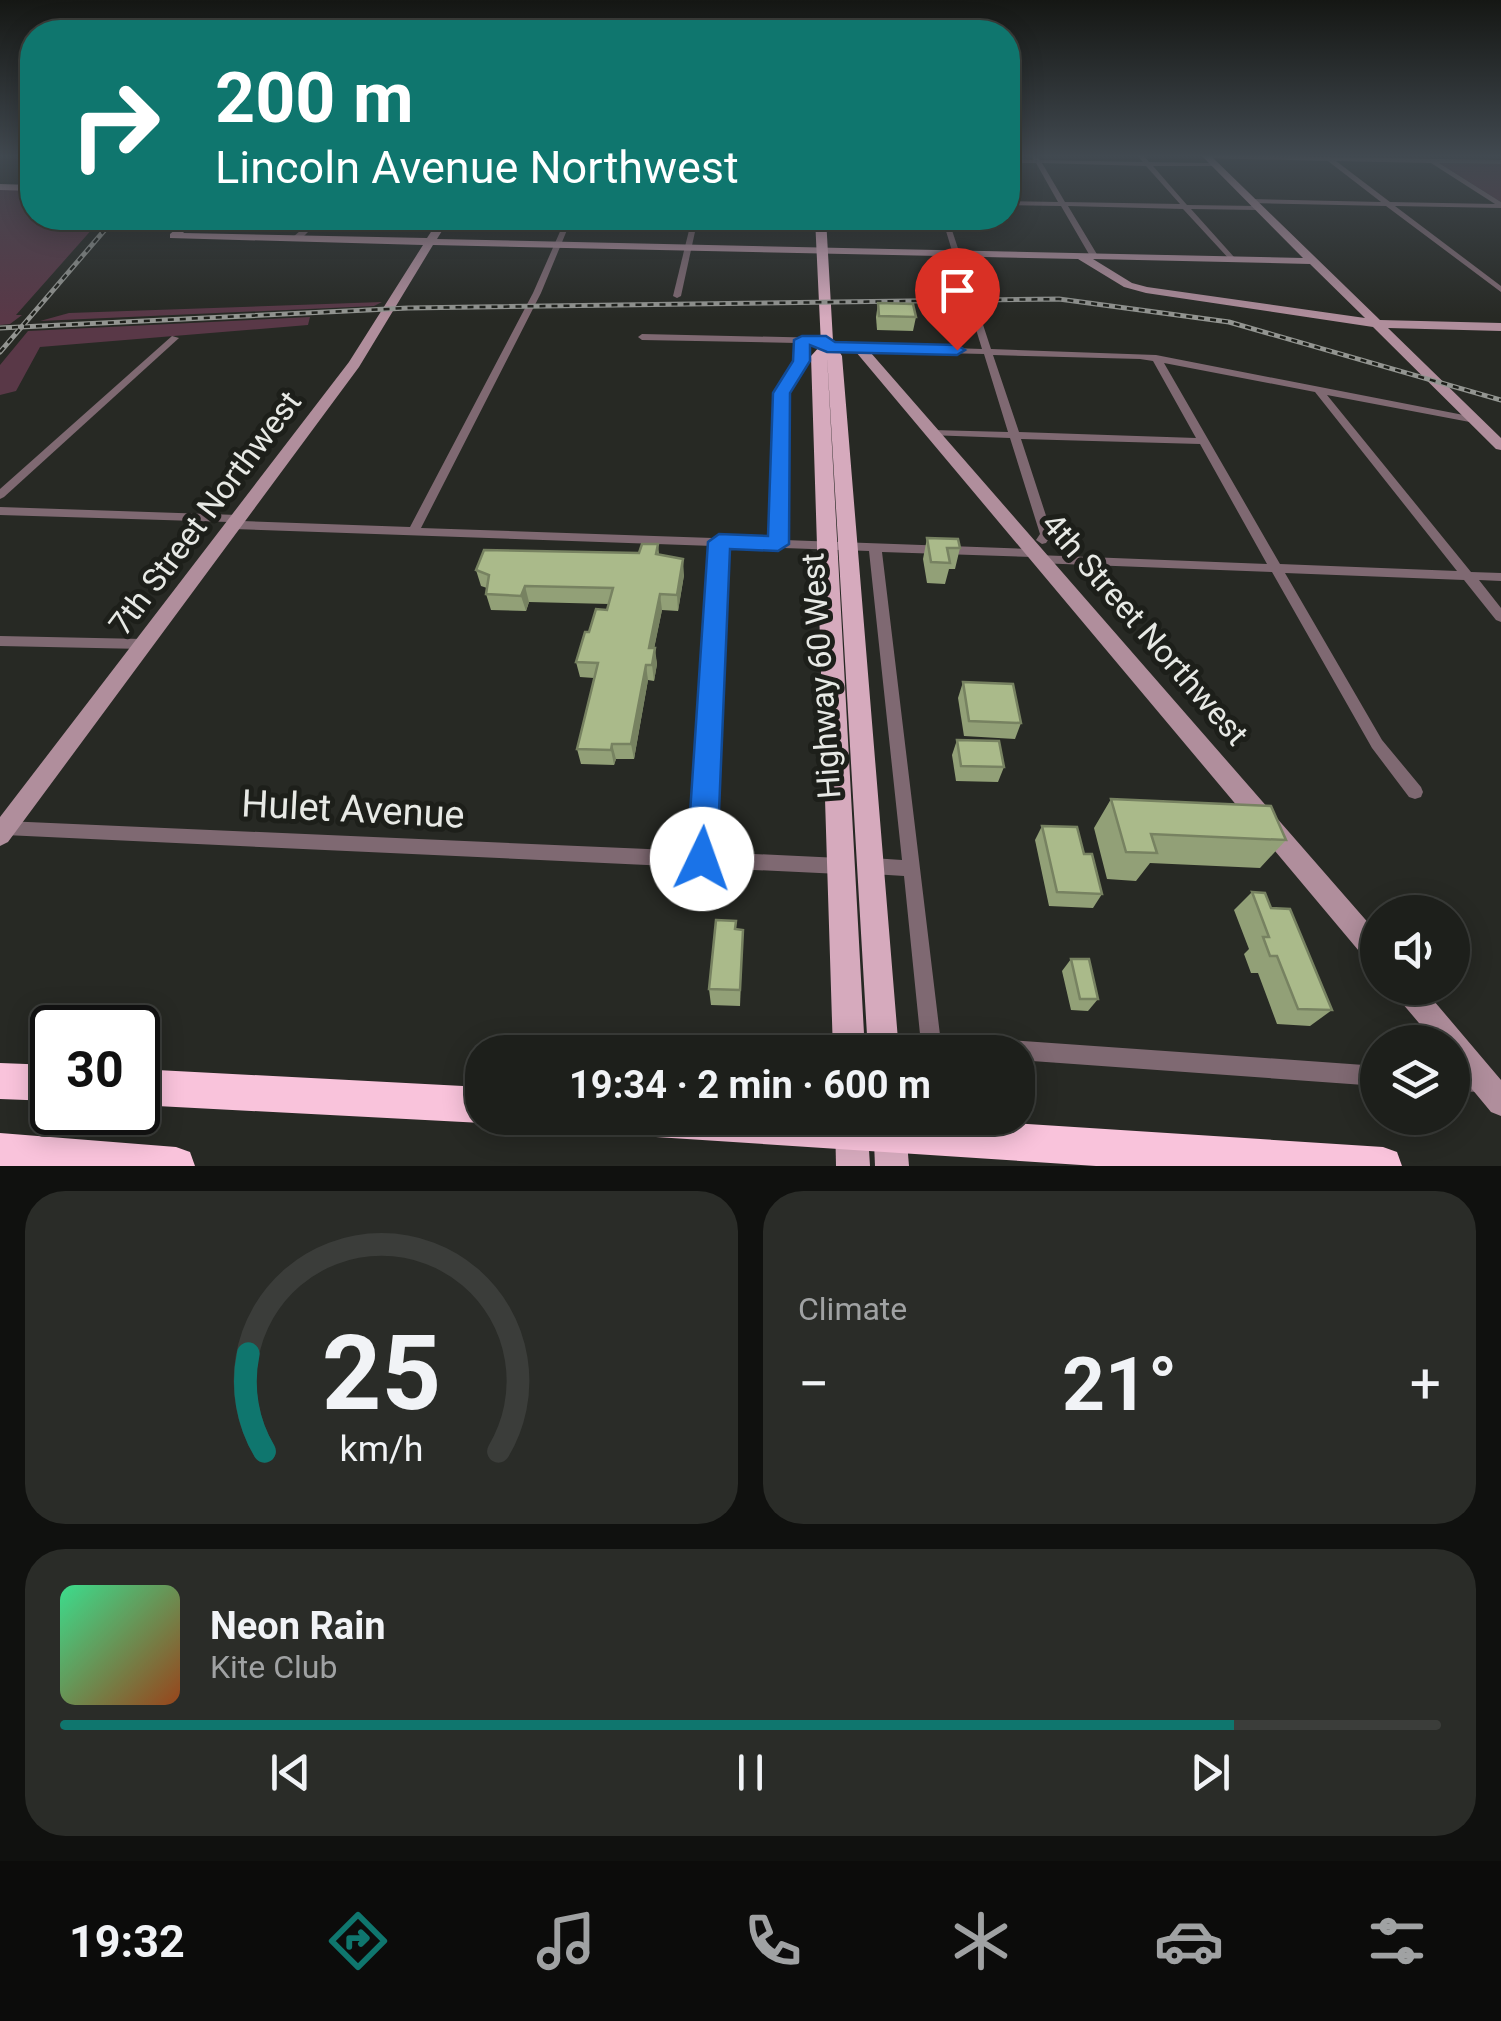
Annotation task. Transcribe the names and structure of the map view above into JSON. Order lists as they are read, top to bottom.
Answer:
{
  "streets": {
    "main road": ["Highway 60 West"],
    "street": ["7th Street Northwest", "4th Street Northwest", "Hulet Avenue"]
  },
  "crossings": [
    ["7th Street Northwest", "Hulet Avenue"],
    ["Highway 60 West", "Hulet Avenue"]
  ],
  "page": {
    "turn": ["200 m", "Lincoln Avenue Northwest"],
    "limit": "30",
    "trip": "19:34 · 2 min · 600 m",
    "tile": "Climate",
    "heat": ["−", "21°", "+"],
    "song": ["Neon Rain", "Kite Club"],
    "tabs": "19:32",
    "gauge": ["25", "km/h"]
  }
}
